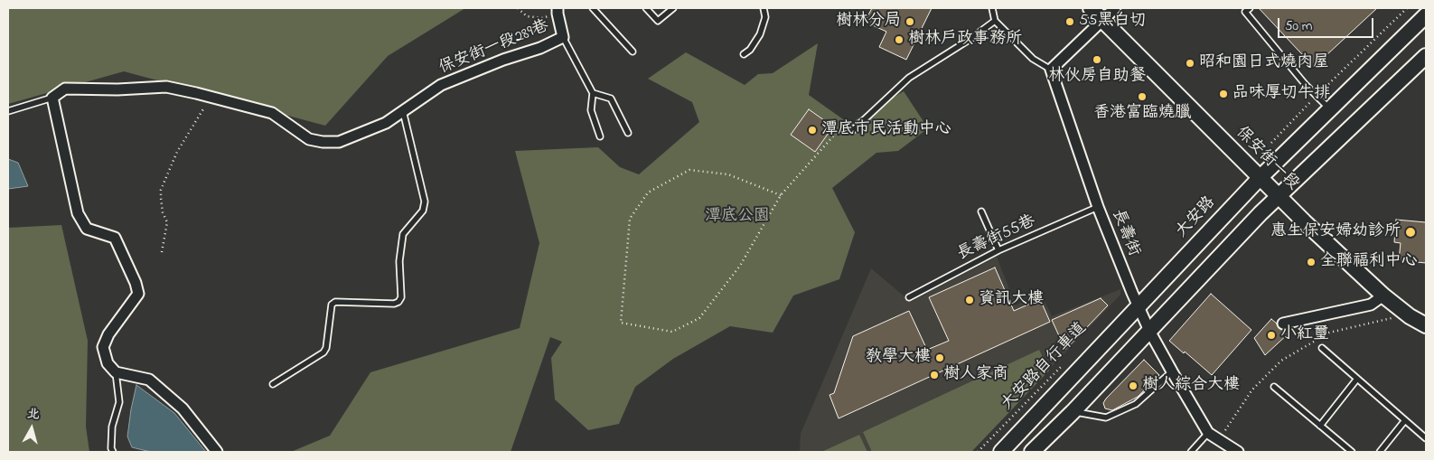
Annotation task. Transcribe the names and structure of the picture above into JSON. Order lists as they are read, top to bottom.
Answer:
{
  "streets": {
    "street": [
      "保安街一段289巷",
      "保安街一段",
      "大安路",
      "長壽街"
    ],
    "lane": ["長壽街55巷"],
    "path": ["大安路自行車道"]
  },
  "crossings": [
    ["保安街一段", "大安路"],
    ["大安路", "長壽街"],
    ["長壽街", "長壽街55巷"]
  ],
  "parks": ["潭底公園"],
  "places": [
    "樹林分局",
    "55黑白切",
    "樹林戶政事務所",
    "林伙房自助餐",
    "昭和園日式燒肉屋",
    "品味厚切牛排",
    "香港富臨燒臘",
    "潭底市民活動中心",
    "惠生保安婦幼診所",
    "全聯福利中心",
    "資訊大樓",
    "小紅璽",
    "教學大樓",
    "樹人家商",
    "樹人綜合大樓"
  ],
  "scale_bar": "50 m",
  "north": "top"
}
